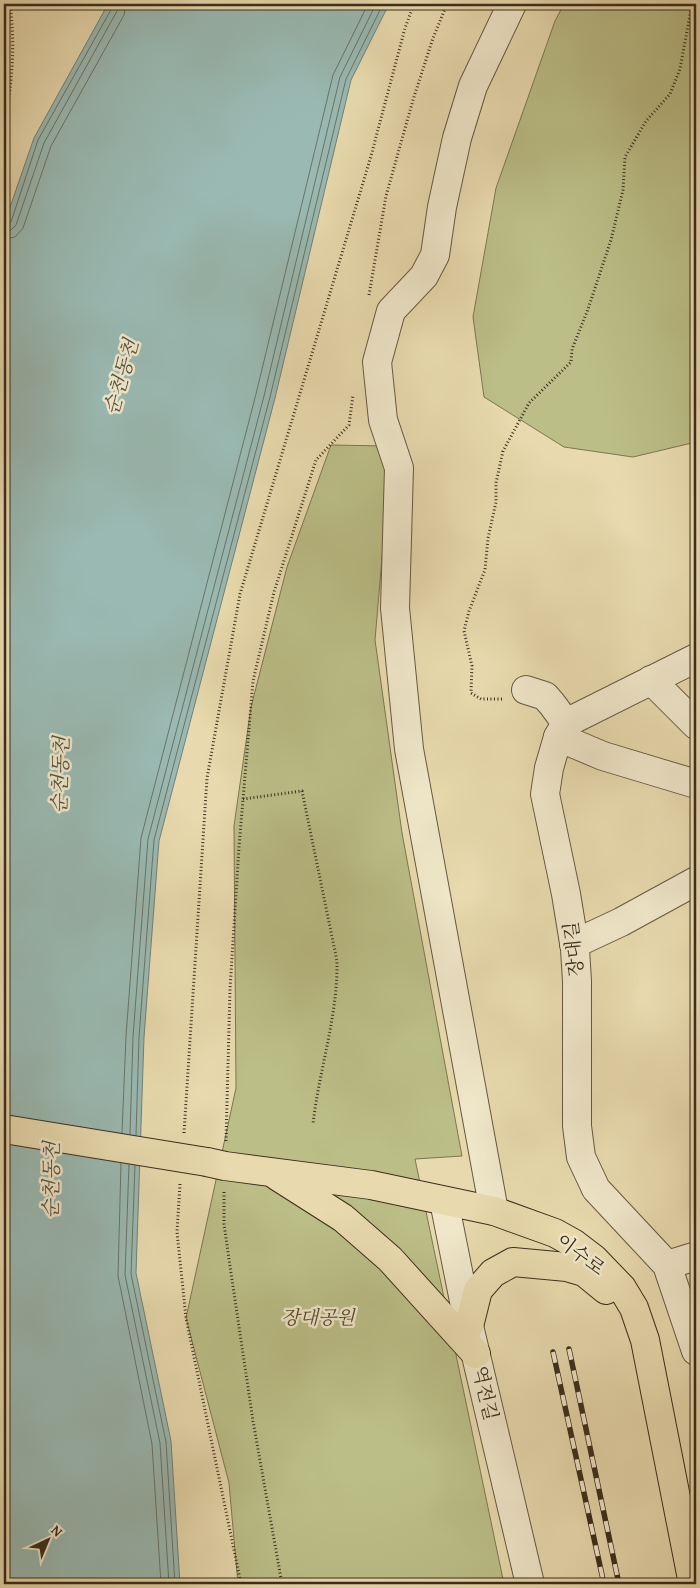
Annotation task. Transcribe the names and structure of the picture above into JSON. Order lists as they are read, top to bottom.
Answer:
{
  "streets": {
    "main road": ["이수로"],
    "street": ["장대길", "역전길"]
  },
  "crossings": [
    ["이수로", "역전길"]
  ],
  "water": ["순천동천"],
  "parks": ["장대공원"],
  "north": "top right"
}
